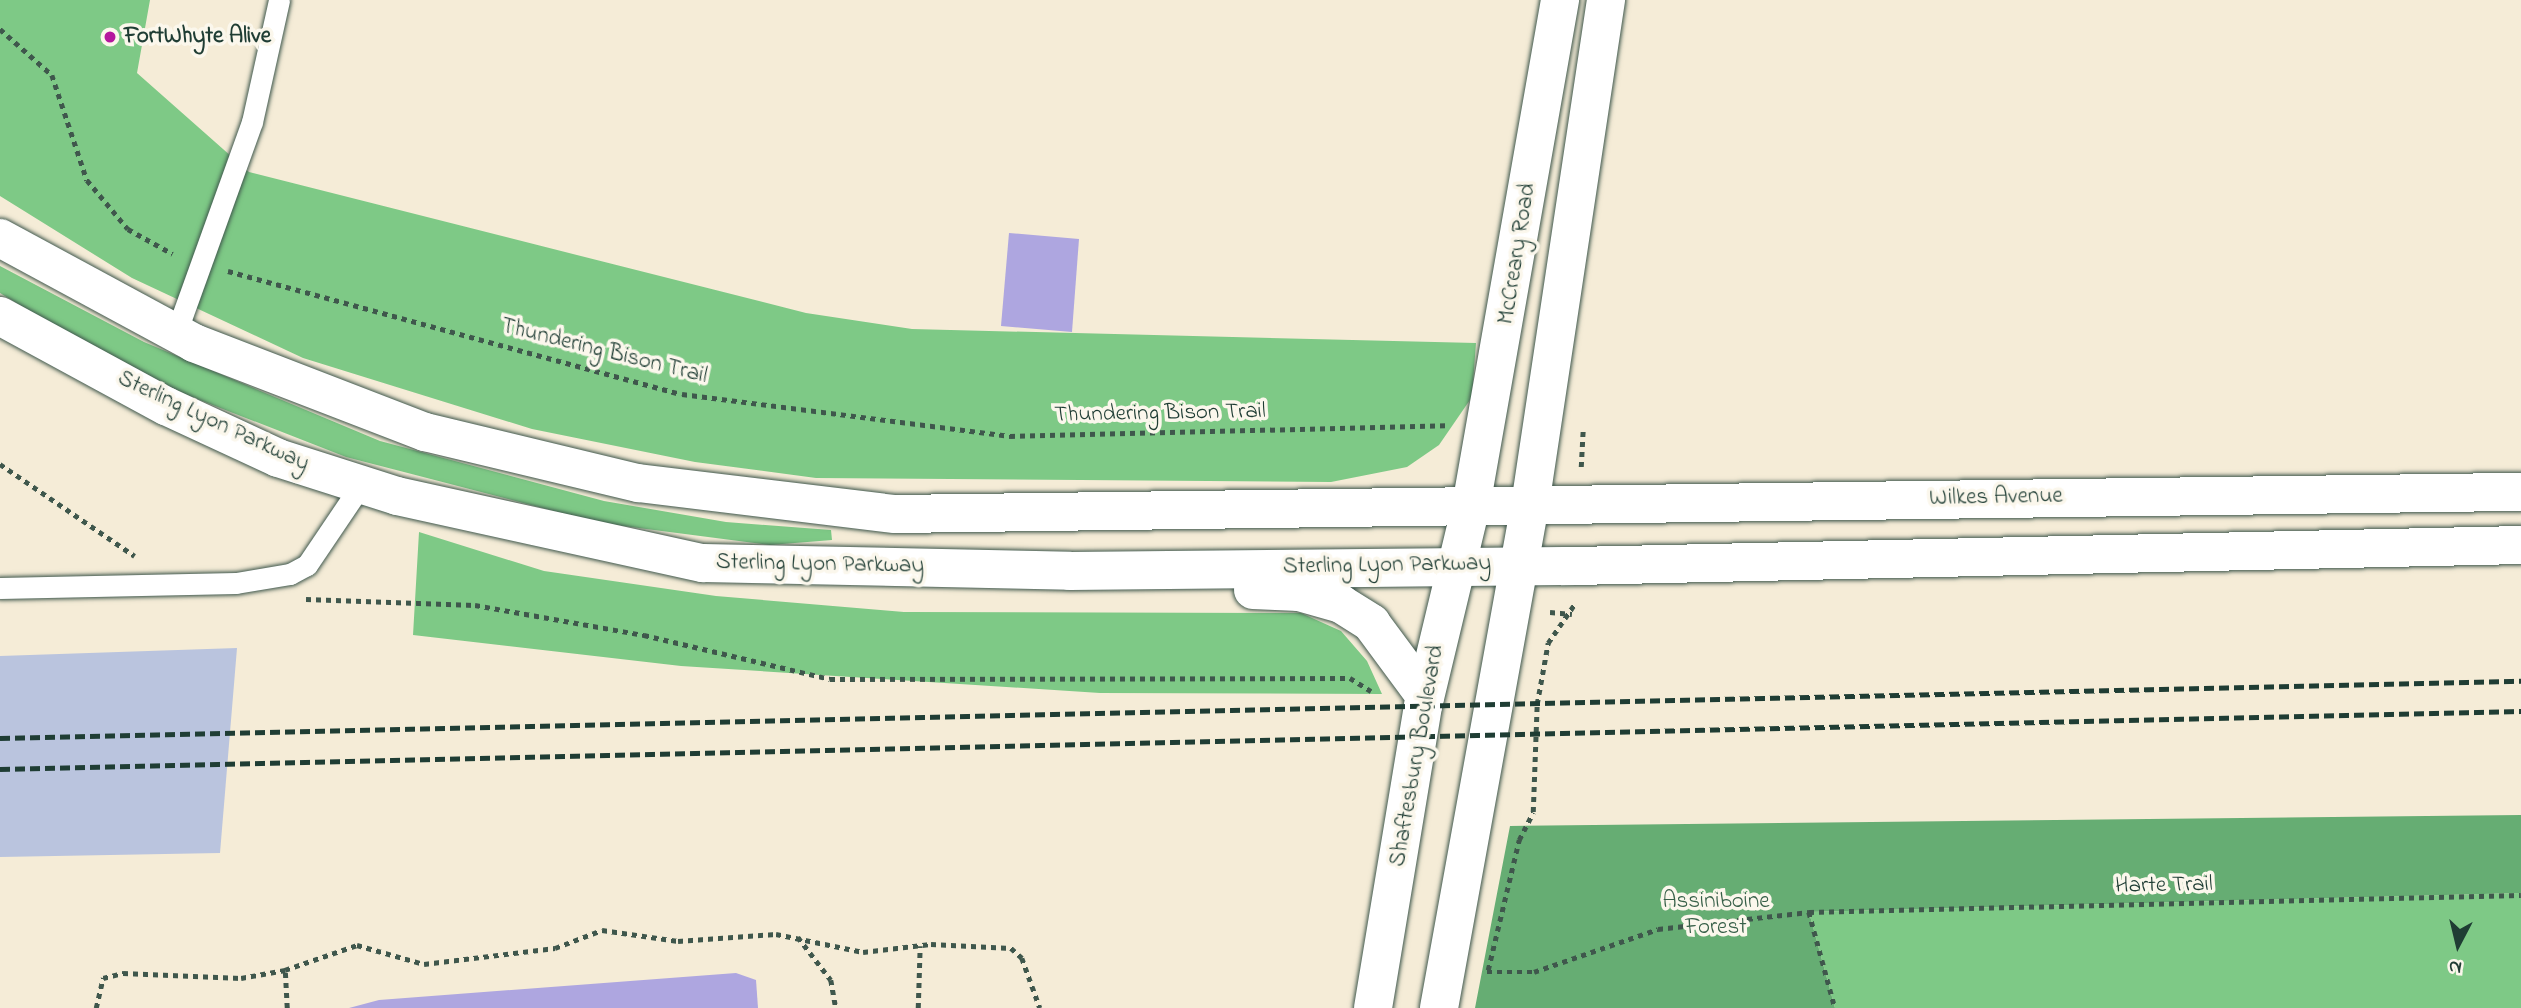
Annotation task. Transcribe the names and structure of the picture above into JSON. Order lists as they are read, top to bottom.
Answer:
{
  "streets": {
    "main road": [
      "McCreary Road",
      "Sterling Lyon Parkway",
      "Wilkes Avenue",
      "Shaftesbury Boulevard"
    ],
    "path": ["Thundering Bison Trail", "Harte Trail"]
  },
  "crossings": [
    ["McCreary Road", "Wilkes Avenue"],
    ["McCreary Road", "Shaftesbury Boulevard"],
    ["Sterling Lyon Parkway", "Shaftesbury Boulevard"],
    ["Wilkes Avenue", "Shaftesbury Boulevard"]
  ],
  "parks": ["Assiniboine Forest"],
  "places": ["FortWhyte Alive"],
  "north": "bottom"
}
